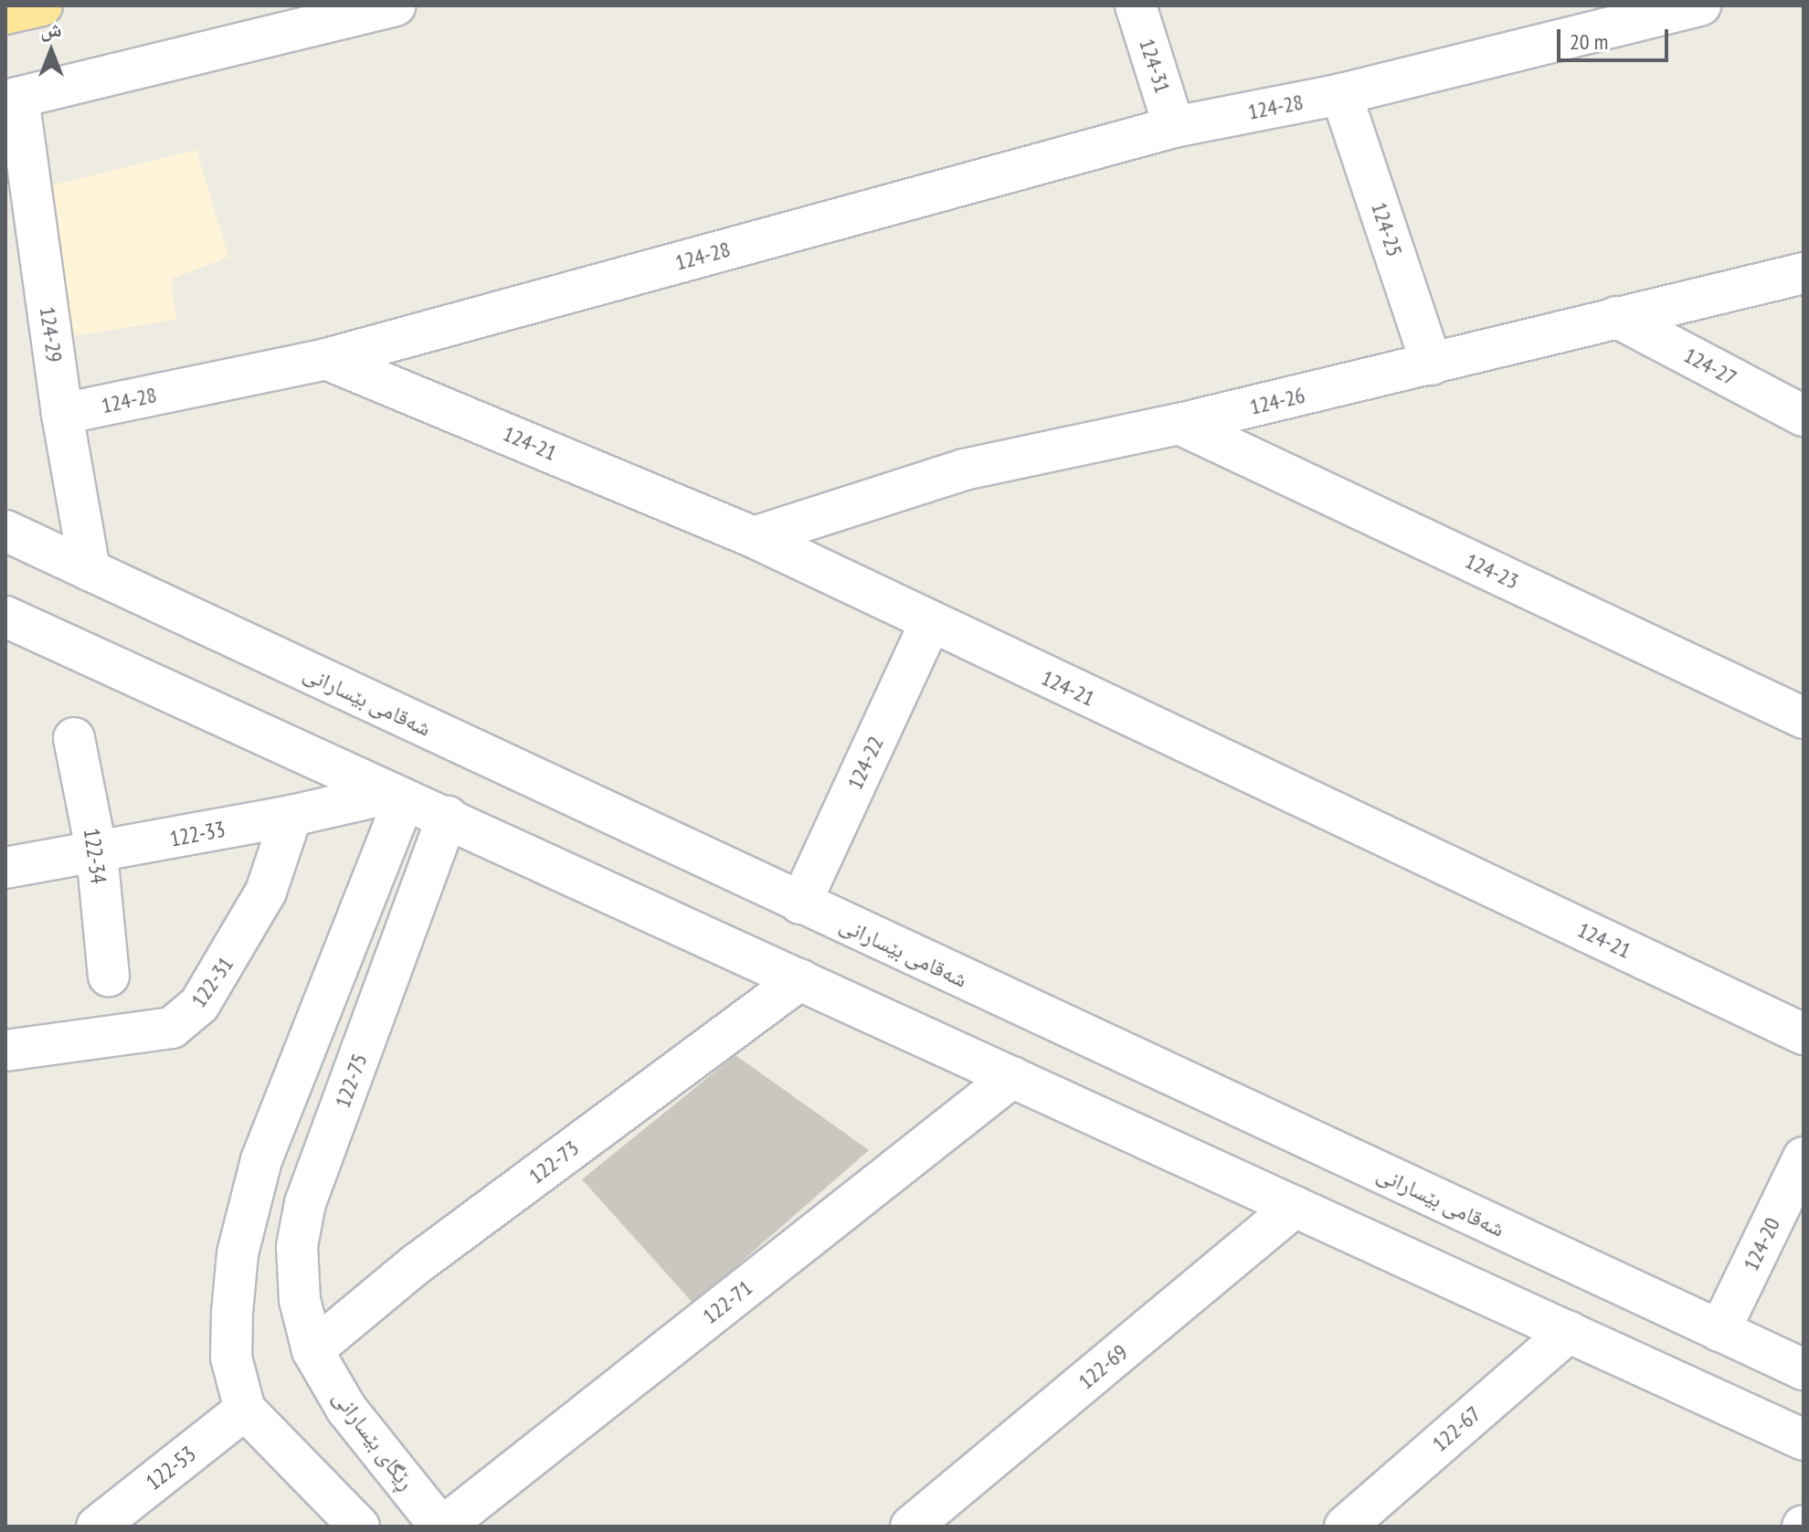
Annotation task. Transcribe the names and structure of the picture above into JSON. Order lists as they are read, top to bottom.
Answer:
{
  "streets": {
    "street": [
      "124-31",
      "124-28",
      "124-25",
      "124-29",
      "124-27",
      "124-26",
      "124-21",
      "124-23",
      "شەقامی بێسارانی",
      "124-22",
      "122-33",
      "122-34",
      "122-31",
      "122-75",
      "122-73",
      "124-20",
      "122-71",
      "122-69",
      "122-67",
      "ڕێگای بێسارانی",
      "122-53"
    ]
  },
  "crossings": [
    ["124-31", "124-28"],
    ["124-28", "124-25"],
    ["124-28", "124-29"],
    ["124-28", "124-21"],
    ["124-25", "124-26"],
    ["124-29", "شەقامی بێسارانی"],
    ["124-27", "124-26"],
    ["124-26", "124-21"],
    ["124-26", "124-23"],
    ["124-21", "124-22"],
    ["شەقامی بێسارانی", "124-22"],
    ["شەقامی بێسارانی", "124-20"],
    ["122-33", "122-34"],
    ["122-33", "122-31"],
    ["122-75", "122-73"],
    ["122-75", "ڕێگای بێسارانی"],
    ["122-73", "ڕێگای بێسارانی"],
    ["122-71", "ڕێگای بێسارانی"]
  ],
  "scale_bar": "20 m",
  "north": "top"
}
